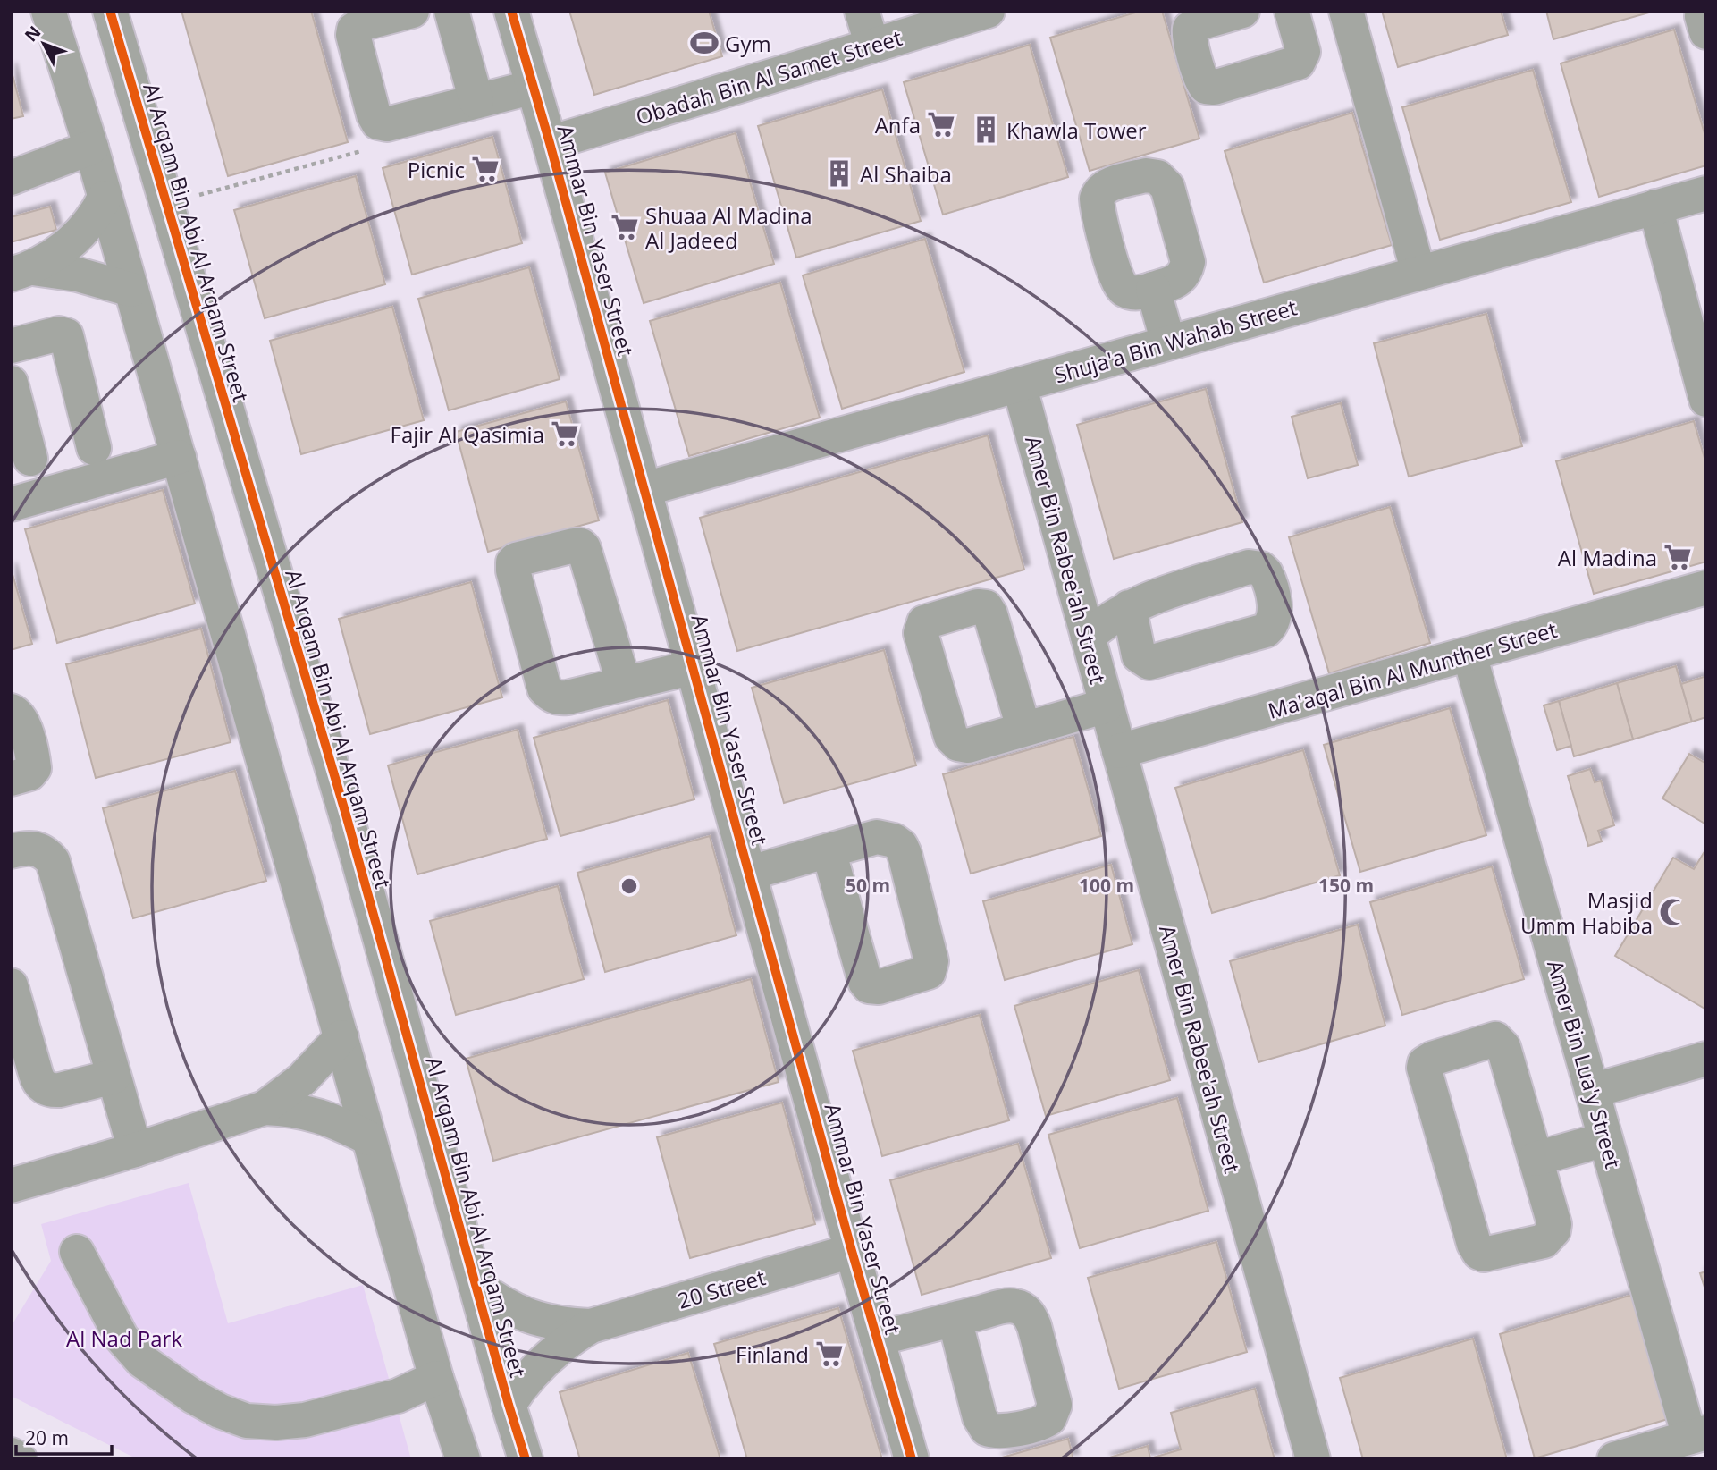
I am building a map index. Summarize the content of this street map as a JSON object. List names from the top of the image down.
{
  "streets": {
    "street": [
      "Obadah Bin Al Samet Street",
      "Ammar Bin Yaser Street",
      "Al Arqam Bin Abi Al Arqam Street",
      "Shuja'a Bin Wahab Street",
      "Amer Bin Rabee'ah Street",
      "Ma'aqal Bin Al Munther Street",
      "Amer Bin Lua'y Street",
      "20 Street"
    ]
  },
  "crossings": [
    ["Obadah Bin Al Samet Street", "Ammar Bin Yaser Street"],
    ["Ammar Bin Yaser Street", "Shuja'a Bin Wahab Street"],
    ["Ammar Bin Yaser Street", "20 Street"],
    ["Al Arqam Bin Abi Al Arqam Street", "20 Street"],
    ["Shuja'a Bin Wahab Street", "Amer Bin Rabee'ah Street"],
    ["Amer Bin Rabee'ah Street", "Ma'aqal Bin Al Munther Street"],
    ["Ma'aqal Bin Al Munther Street", "Amer Bin Lua'y Street"]
  ],
  "parks": ["Al Nad Park"],
  "places": {
    "sports": ["Gym"],
    "supermarket": [
      "Anfa",
      "Picnic",
      "Shuaa Al Madina Al Jadeed",
      "Fajir Al Qasimia",
      "Al Madina",
      "Finland"
    ],
    "building": ["Khawla Tower", "Al Shaiba"],
    "mosque": ["Masjid Umm Habiba"]
  },
  "scale_bar": "20 m",
  "north": "top left",
  "rings": ["50 m", "100 m", "150 m"]
}
